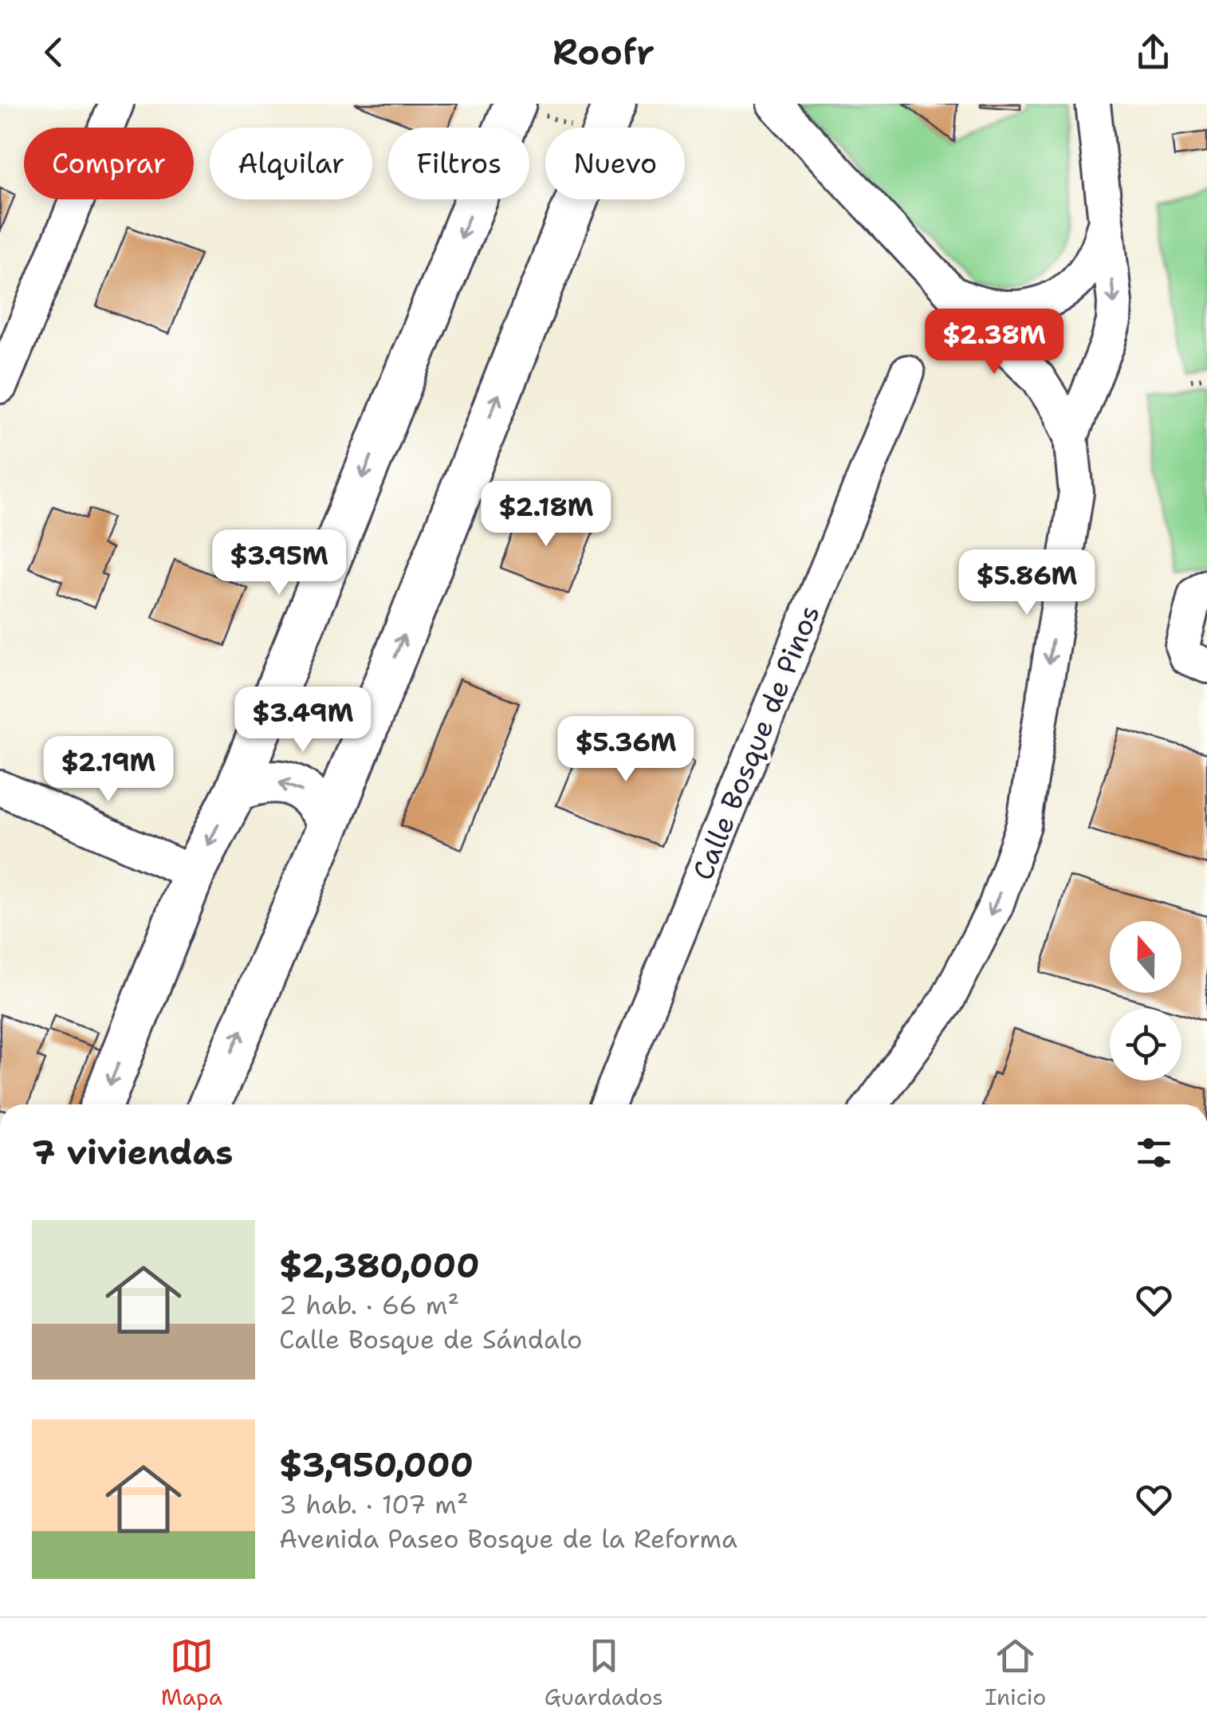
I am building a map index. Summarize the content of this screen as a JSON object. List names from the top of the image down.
{
  "streets": {
    "street": ["Calle Bosque de Pinos"]
  },
  "north": "top",
  "page": {
    "header": "Roofr",
    "chip": [
      "Comprar",
      "Alquilar",
      "Filtros",
      "Nuevo"
    ],
    "price": [
      "$2.38M",
      "$2.18M",
      "$3.95M",
      "$5.86M",
      "$3.49M",
      "$5.36M",
      "$2.19M"
    ],
    "heading": "7 viviendas",
    "list": [
      {
        "name": "$2,380,000",
        "note": "2 hab. · 66 m² · Calle Bosque de Sándalo"
      },
      {
        "name": "$3,950,000",
        "note": "3 hab. · 107 m² · Avenida Paseo Bosque de la Reforma"
      }
    ],
    "tabs": ["Mapa", "Guardados", "Inicio"]
  }
}
